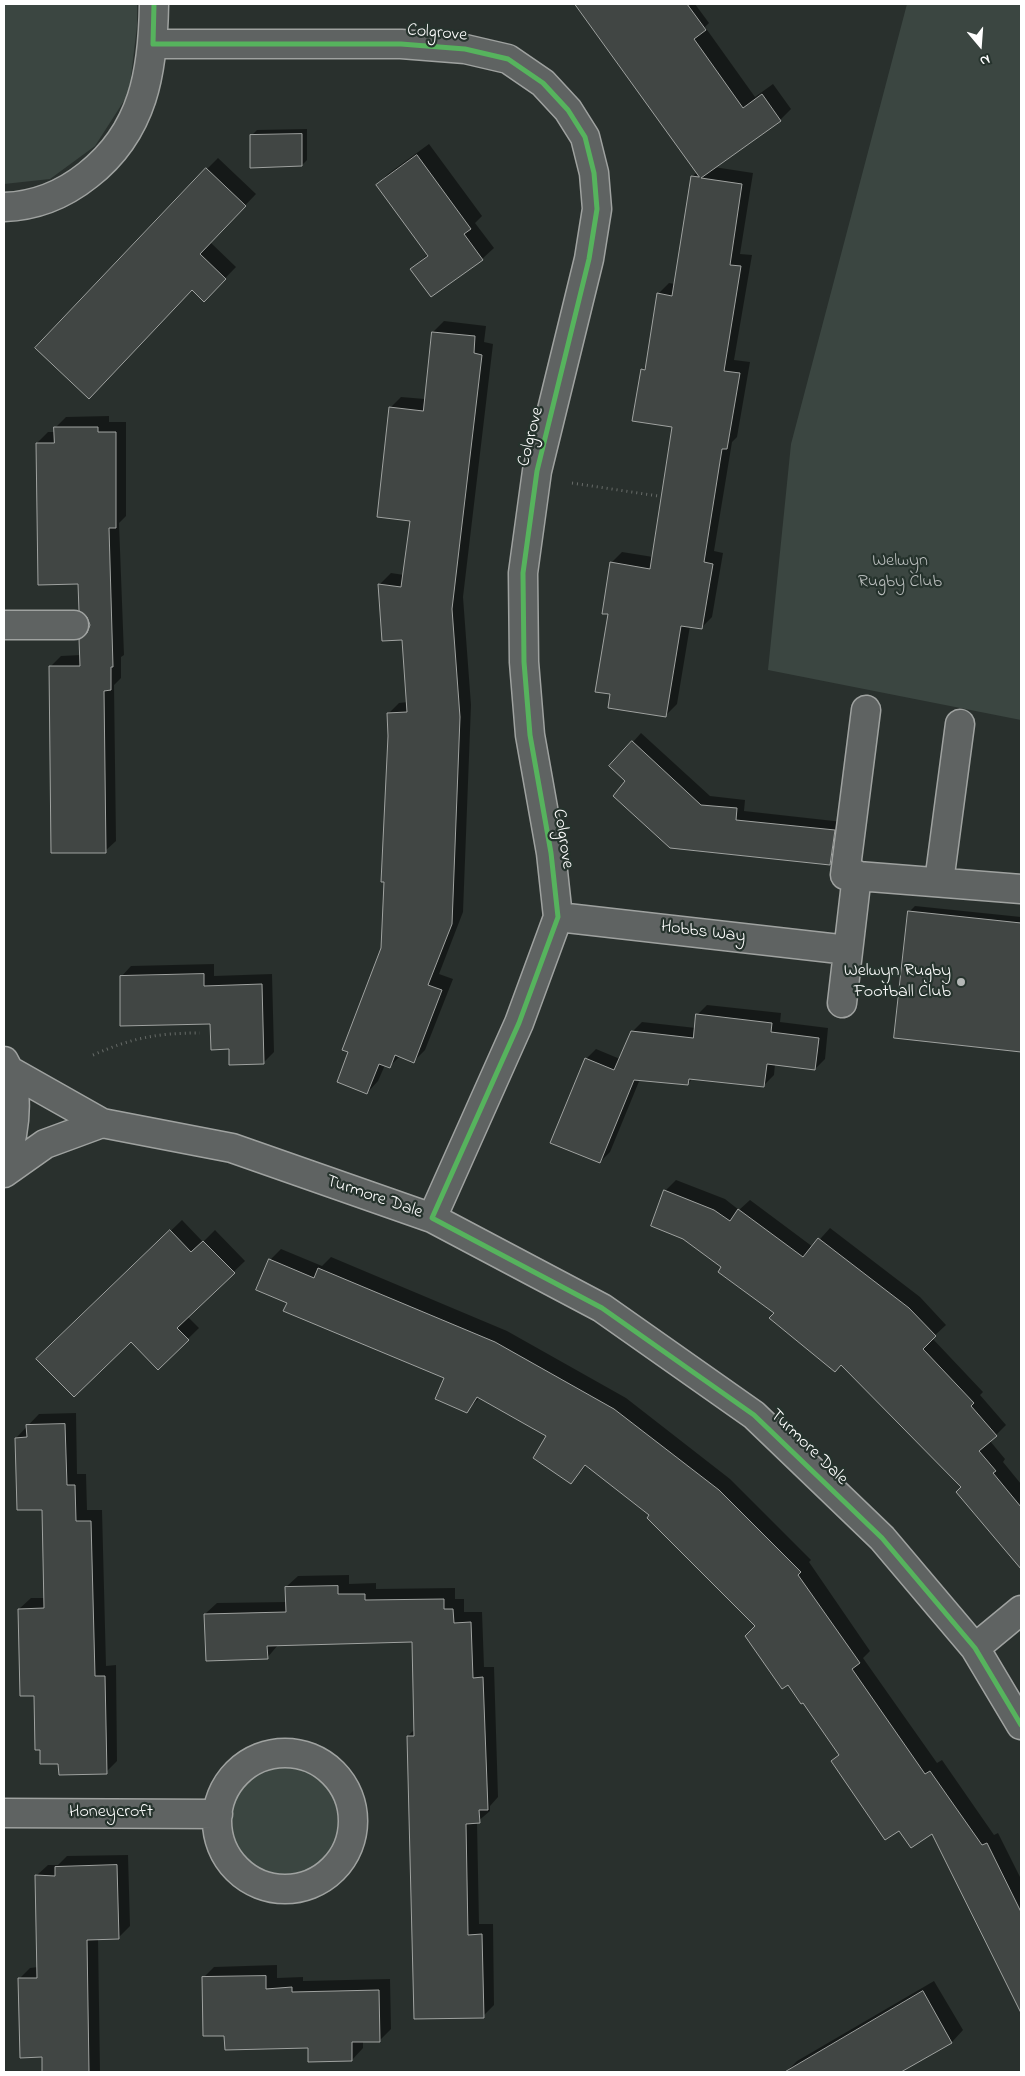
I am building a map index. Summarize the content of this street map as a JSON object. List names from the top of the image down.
{
  "streets": {
    "street": [
      "Colgrove",
      "Hobbs Way",
      "Turmore Dale",
      "Honeycroft"
    ]
  },
  "crossings": [
    ["Colgrove", "Hobbs Way"],
    ["Colgrove", "Turmore Dale"]
  ],
  "parks": ["Welwyn Rugby Club"],
  "places": ["Welwyn Rugby Football Club"],
  "north": "bottom"
}
